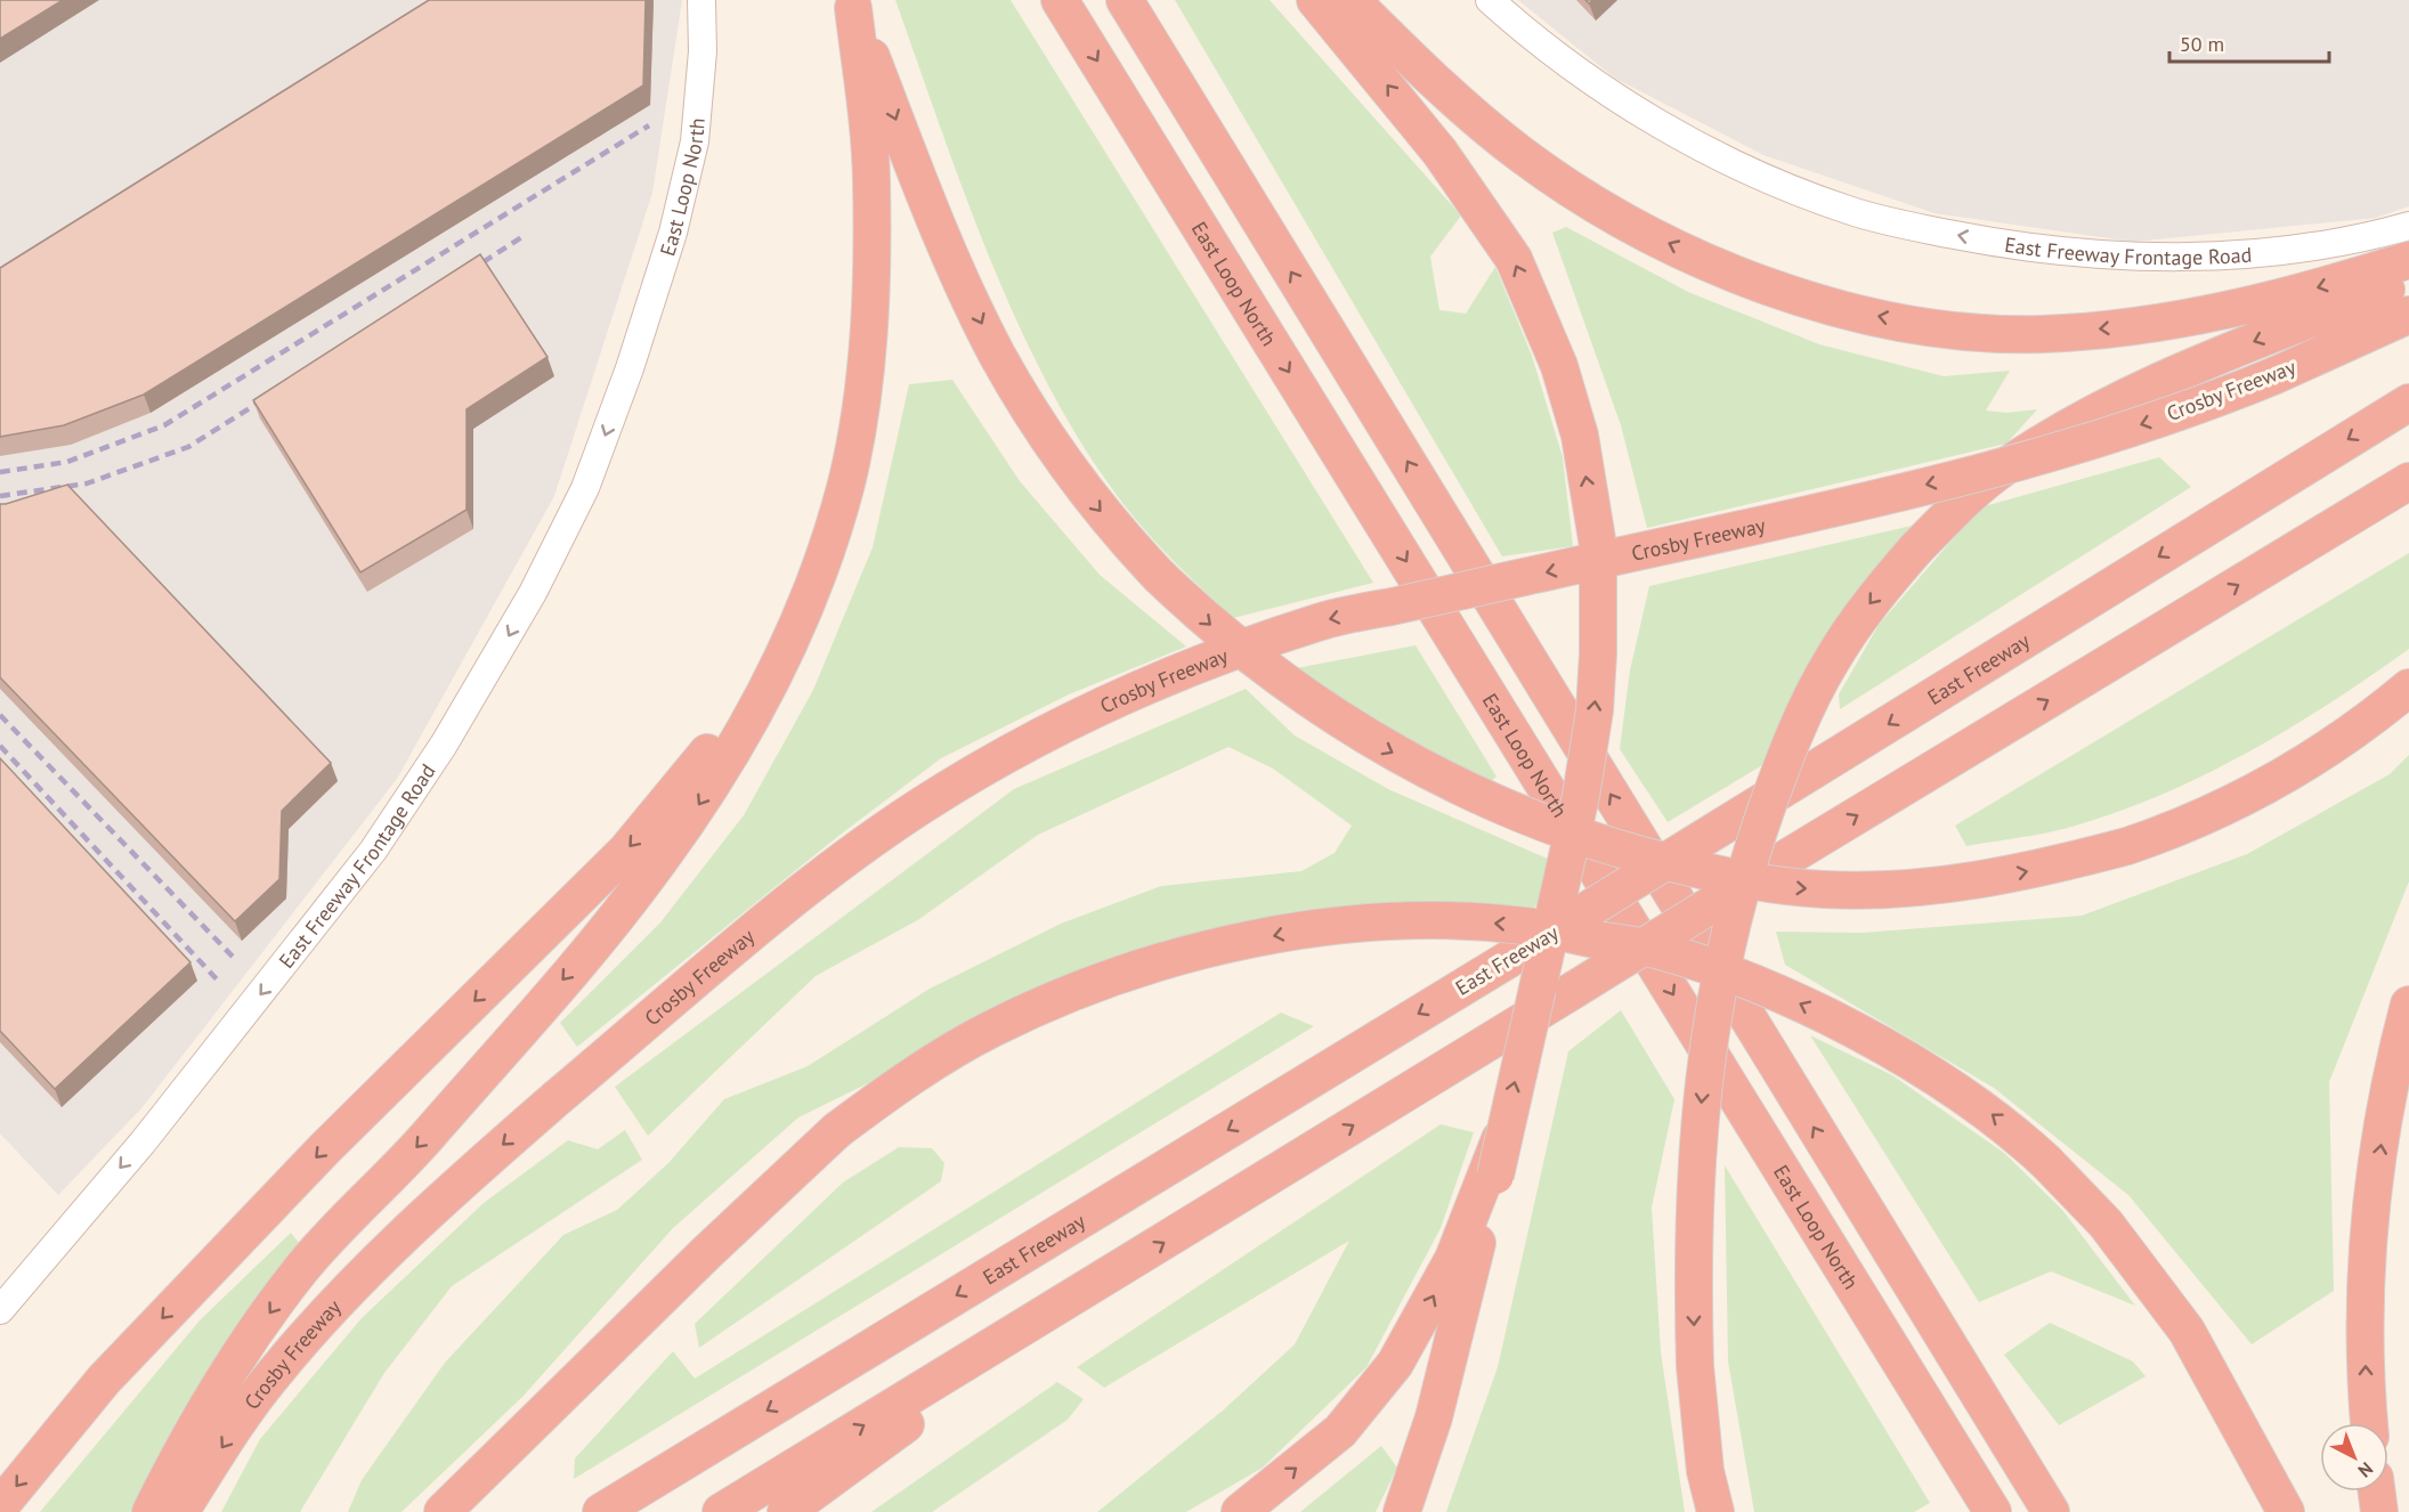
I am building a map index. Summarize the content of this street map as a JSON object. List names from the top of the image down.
{
  "streets": {
    "highway": ["East Loop North", "Crosby Freeway", "East Freeway"],
    "main road": ["East Freeway Frontage Road"]
  },
  "crossings": [
    ["East Loop North", "East Freeway Frontage Road"]
  ],
  "one_way": ["East Loop North", "East Freeway Frontage Road"],
  "scale_bar": "50 m",
  "north": "bottom right"
}
